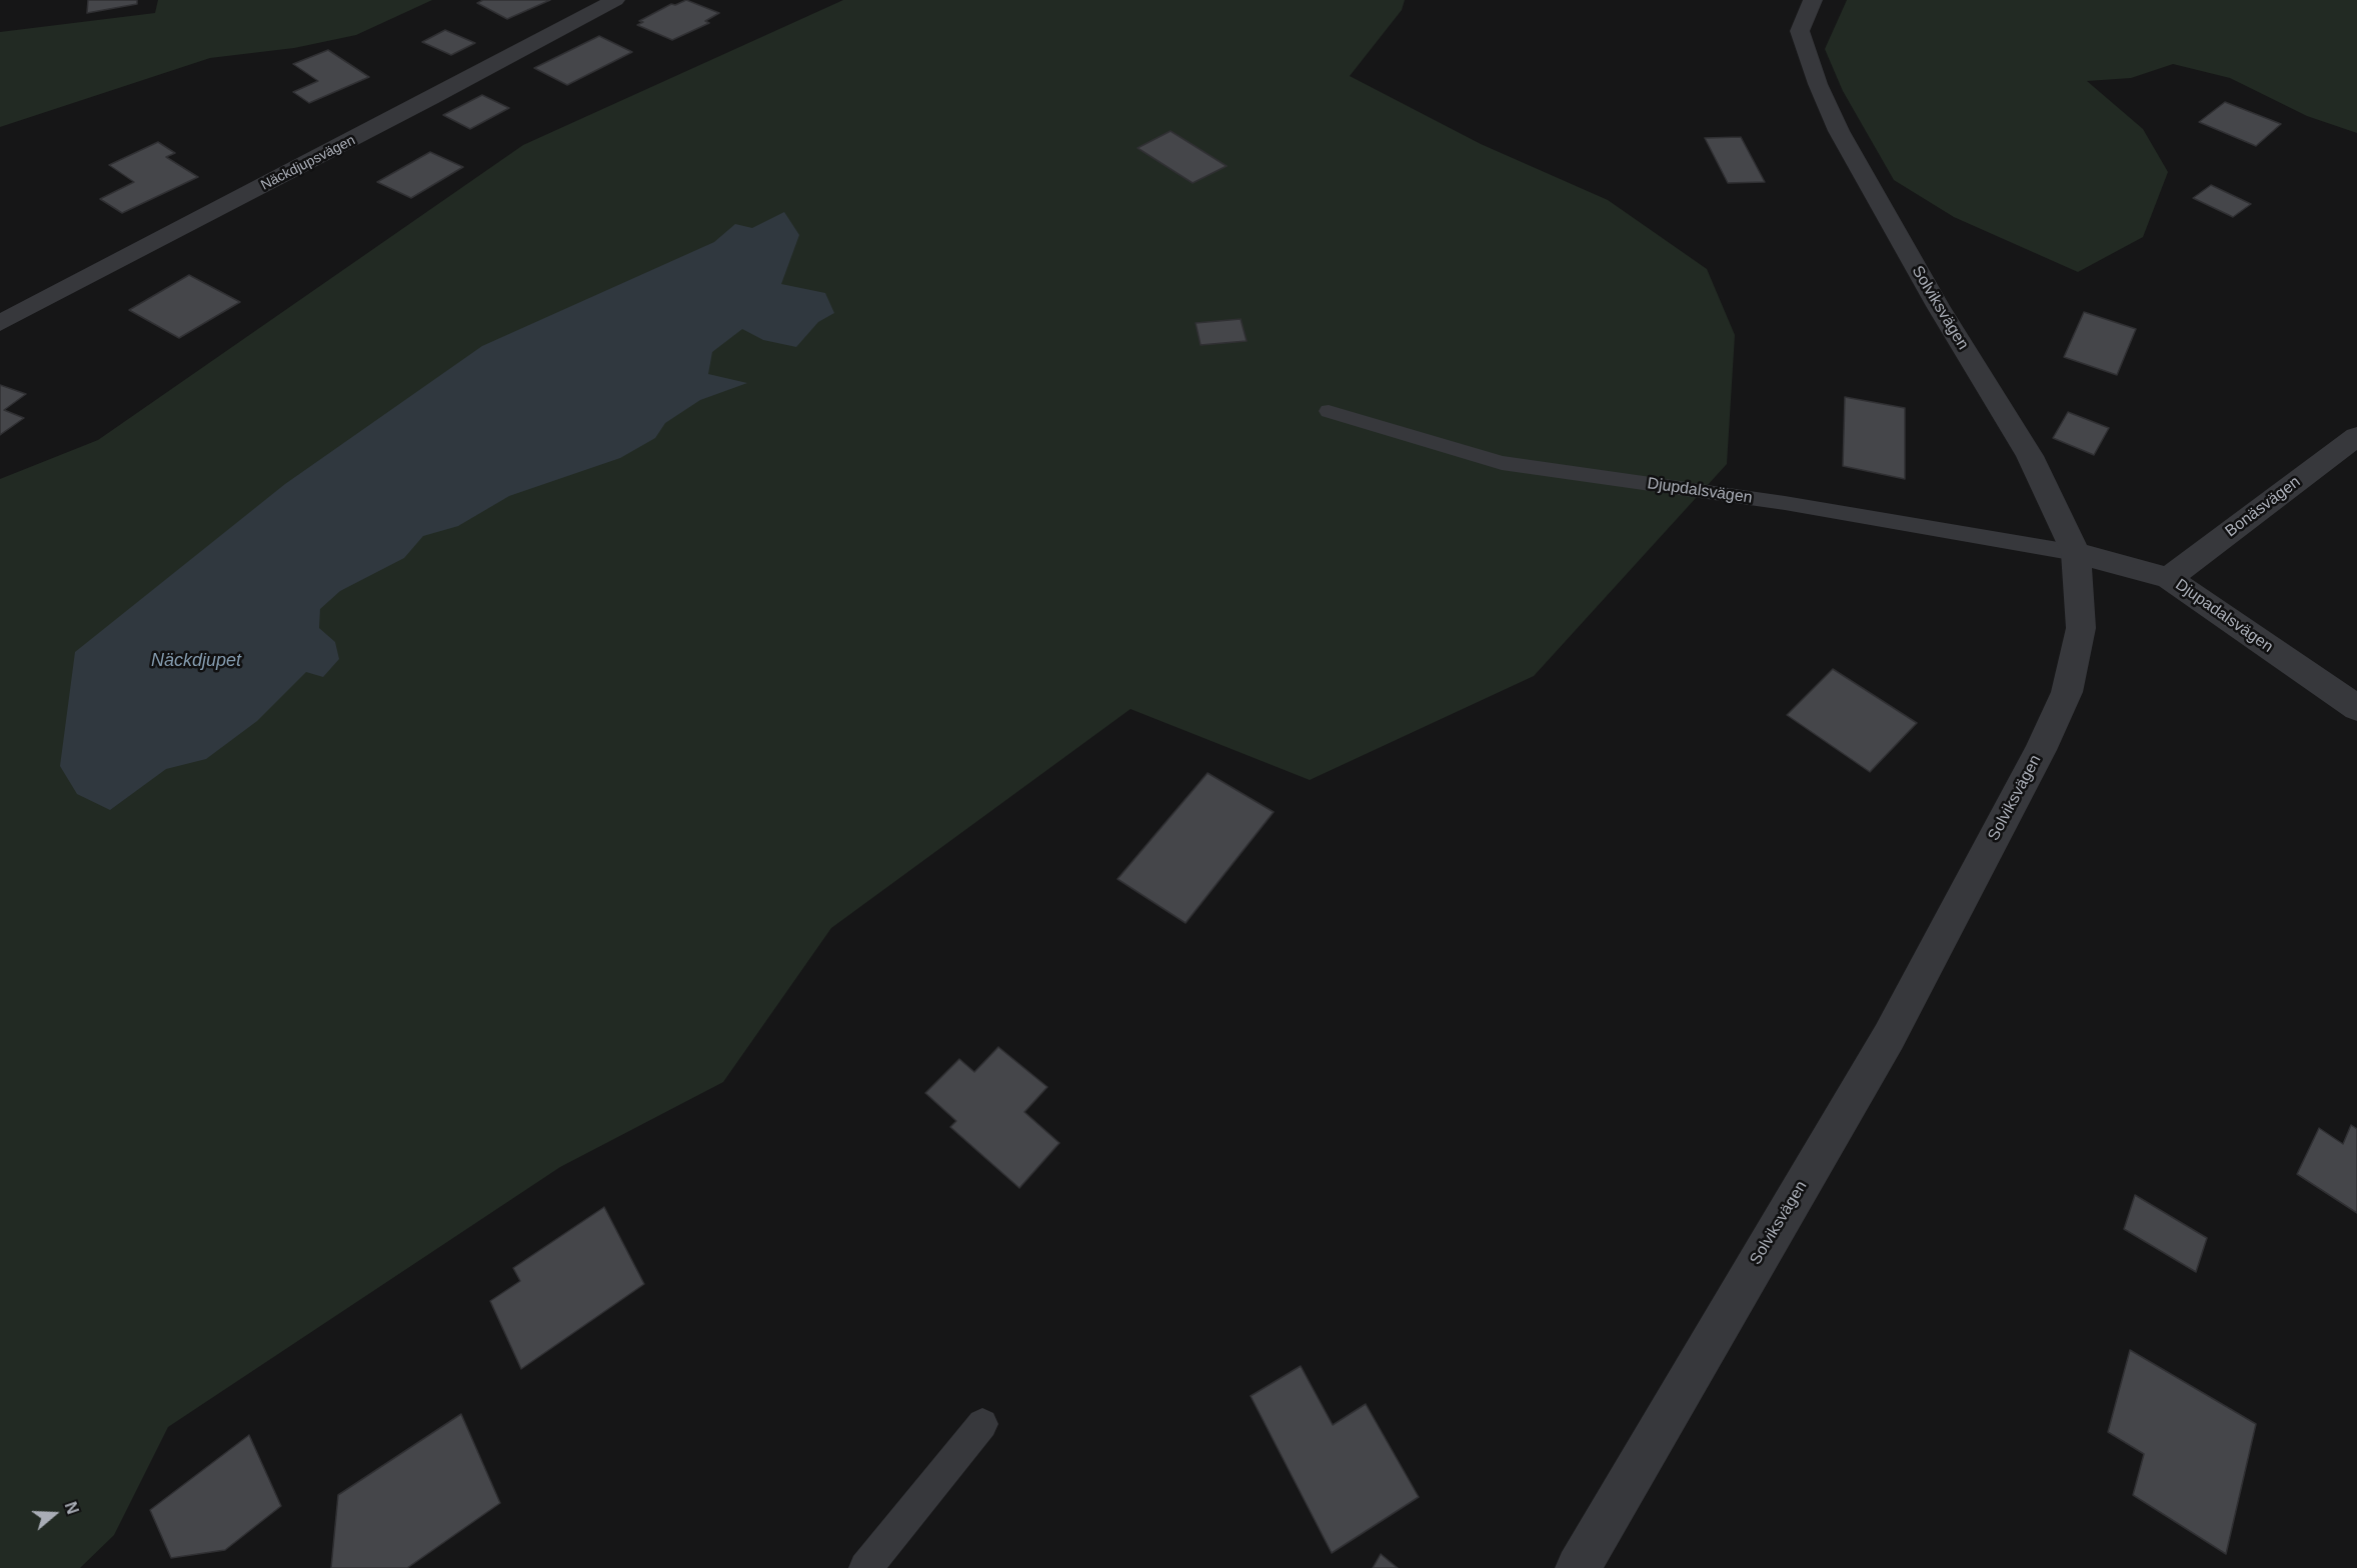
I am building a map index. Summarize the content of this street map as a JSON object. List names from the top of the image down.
{
  "streets": {
    "street": [
      "Näckdjupsvägen",
      "Solviksvägen",
      "Bonäsvägen",
      "Djupadalsvägen"
    ],
    "lane": ["Djupdalsvägen"]
  },
  "crossings": [
    ["Solviksvägen", "Djupdalsvägen"],
    ["Solviksvägen", "Djupadalsvägen"],
    ["Djupdalsvägen", "Djupadalsvägen"],
    ["Bonäsvägen", "Djupadalsvägen"]
  ],
  "water": ["Näckdjupet"],
  "north": "right"
}
